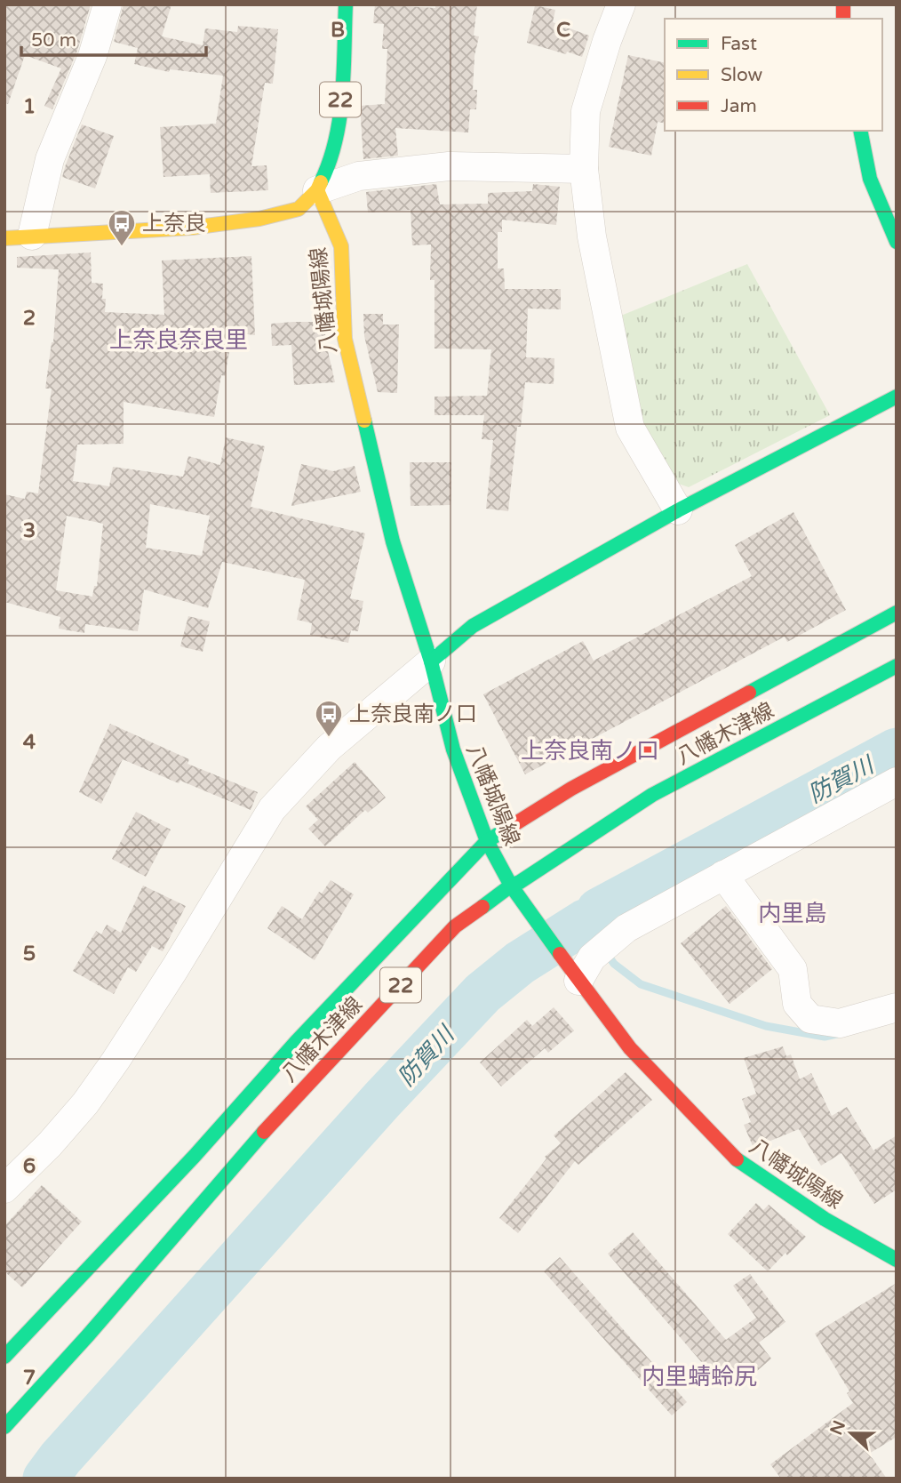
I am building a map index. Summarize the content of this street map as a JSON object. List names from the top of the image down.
{
  "streets": {
    "main road": ["22", "八幡城陽線", "八幡木津線"]
  },
  "crossings": [
    ["22", "八幡城陽線"],
    ["八幡城陽線", "八幡木津線"]
  ],
  "districts": [
    "上奈良奈良里",
    "上奈良南ノ口",
    "内里島",
    "内里蜻蛉尻"
  ],
  "water": ["防賀川"],
  "places": {
    "bus stop": ["上奈良", "上奈良南ノ口"]
  },
  "legend": ["Fast", "Slow", "Jam"],
  "scale_bar": "50 m",
  "north": "left",
  "grid": {
    "columns": ["B", "C"],
    "rows": [
      "1",
      "2",
      "3",
      "4",
      "5",
      "6",
      "7"
    ]
  }
}
